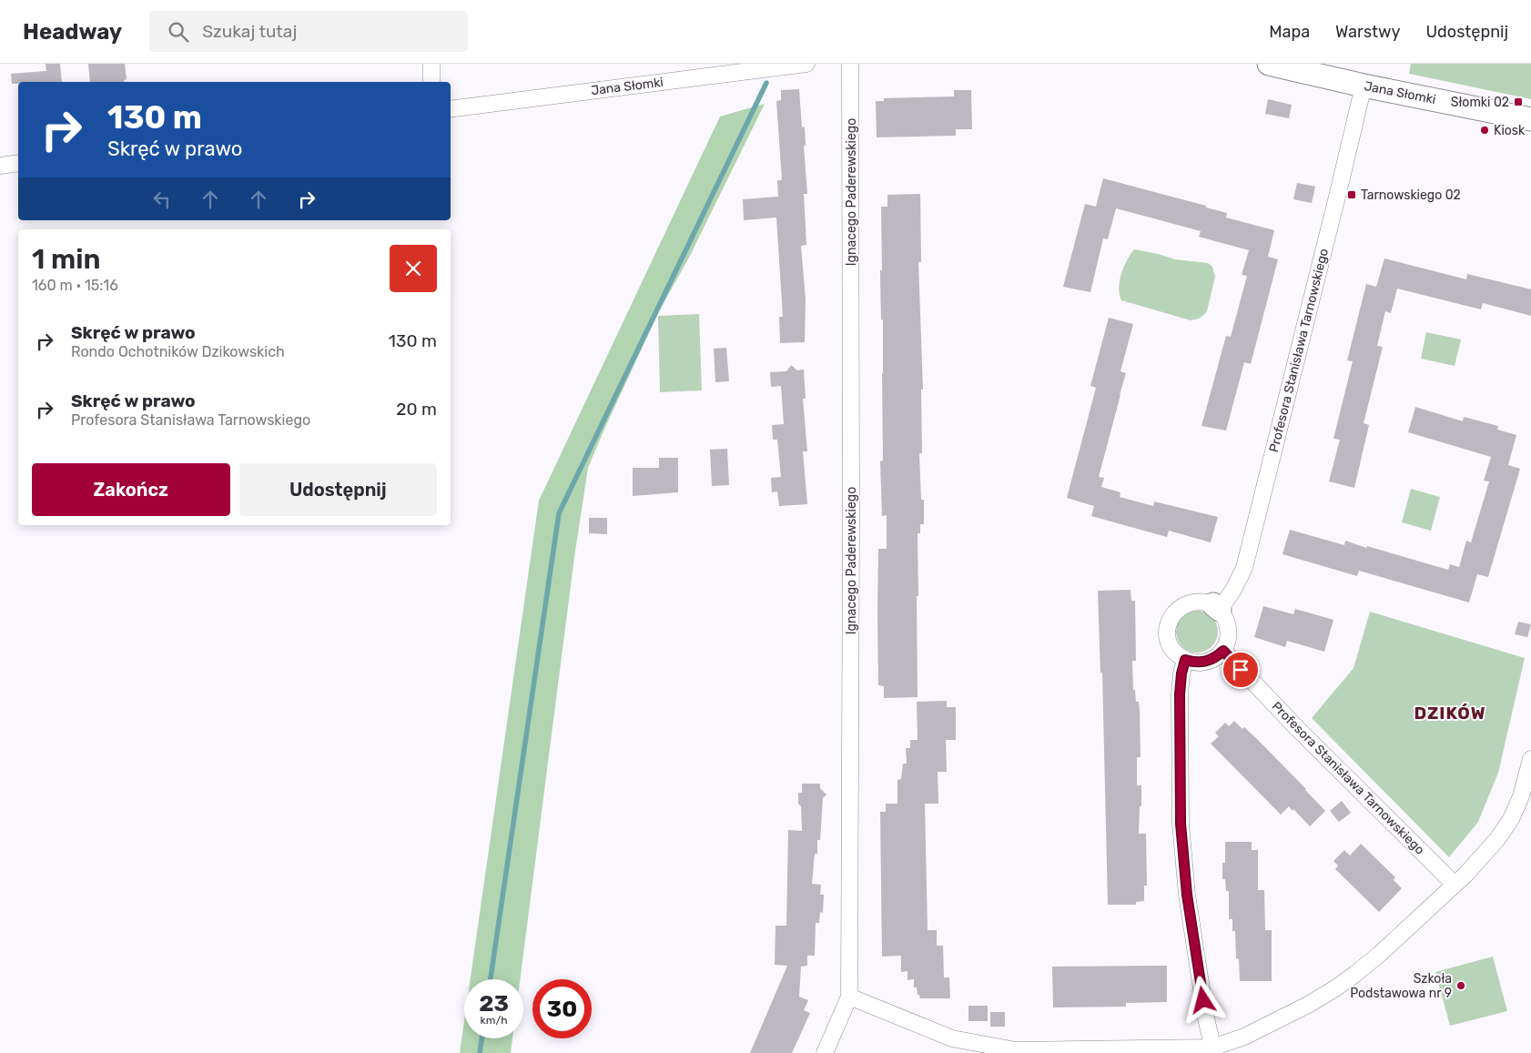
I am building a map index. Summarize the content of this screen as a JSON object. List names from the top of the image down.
{
  "streets": {
    "street": ["Jana Słomki", "Ignacego Paderewskiego", "Profesora Stanisława Tarnowskiego"]
  },
  "crossings": [
    ["Jana Słomki", "Profesora Stanisława Tarnowskiego"]
  ],
  "districts": ["DZIKÓW"],
  "places": {
    "transit": ["Słomki 02", "Tarnowskiego 02"],
    "other": ["Kiosk", "Szkoła Podstawowa nr 9"]
  },
  "page": {
    "header": "Headway",
    "search": "Szukaj tutaj",
    "nav": ["Mapa", "Warstwy", "Udostępnij"],
    "turn": ["130 m", "Skręć w prawo"],
    "heading": ["1 min", "160 m · 15:16"],
    "list": [
      {
        "name": "Skręć w prawo",
        "note": "Rondo Ochotników Dzikowskich",
        "value": "130 m"
      },
      {
        "name": "Skręć w prawo",
        "note": "Profesora Stanisława Tarnowskiego",
        "value": "20 m"
      }
    ],
    "buttons": ["Zakończ", "Udostępnij"],
    "speed": "23 km/h",
    "limit": "30"
  }
}
